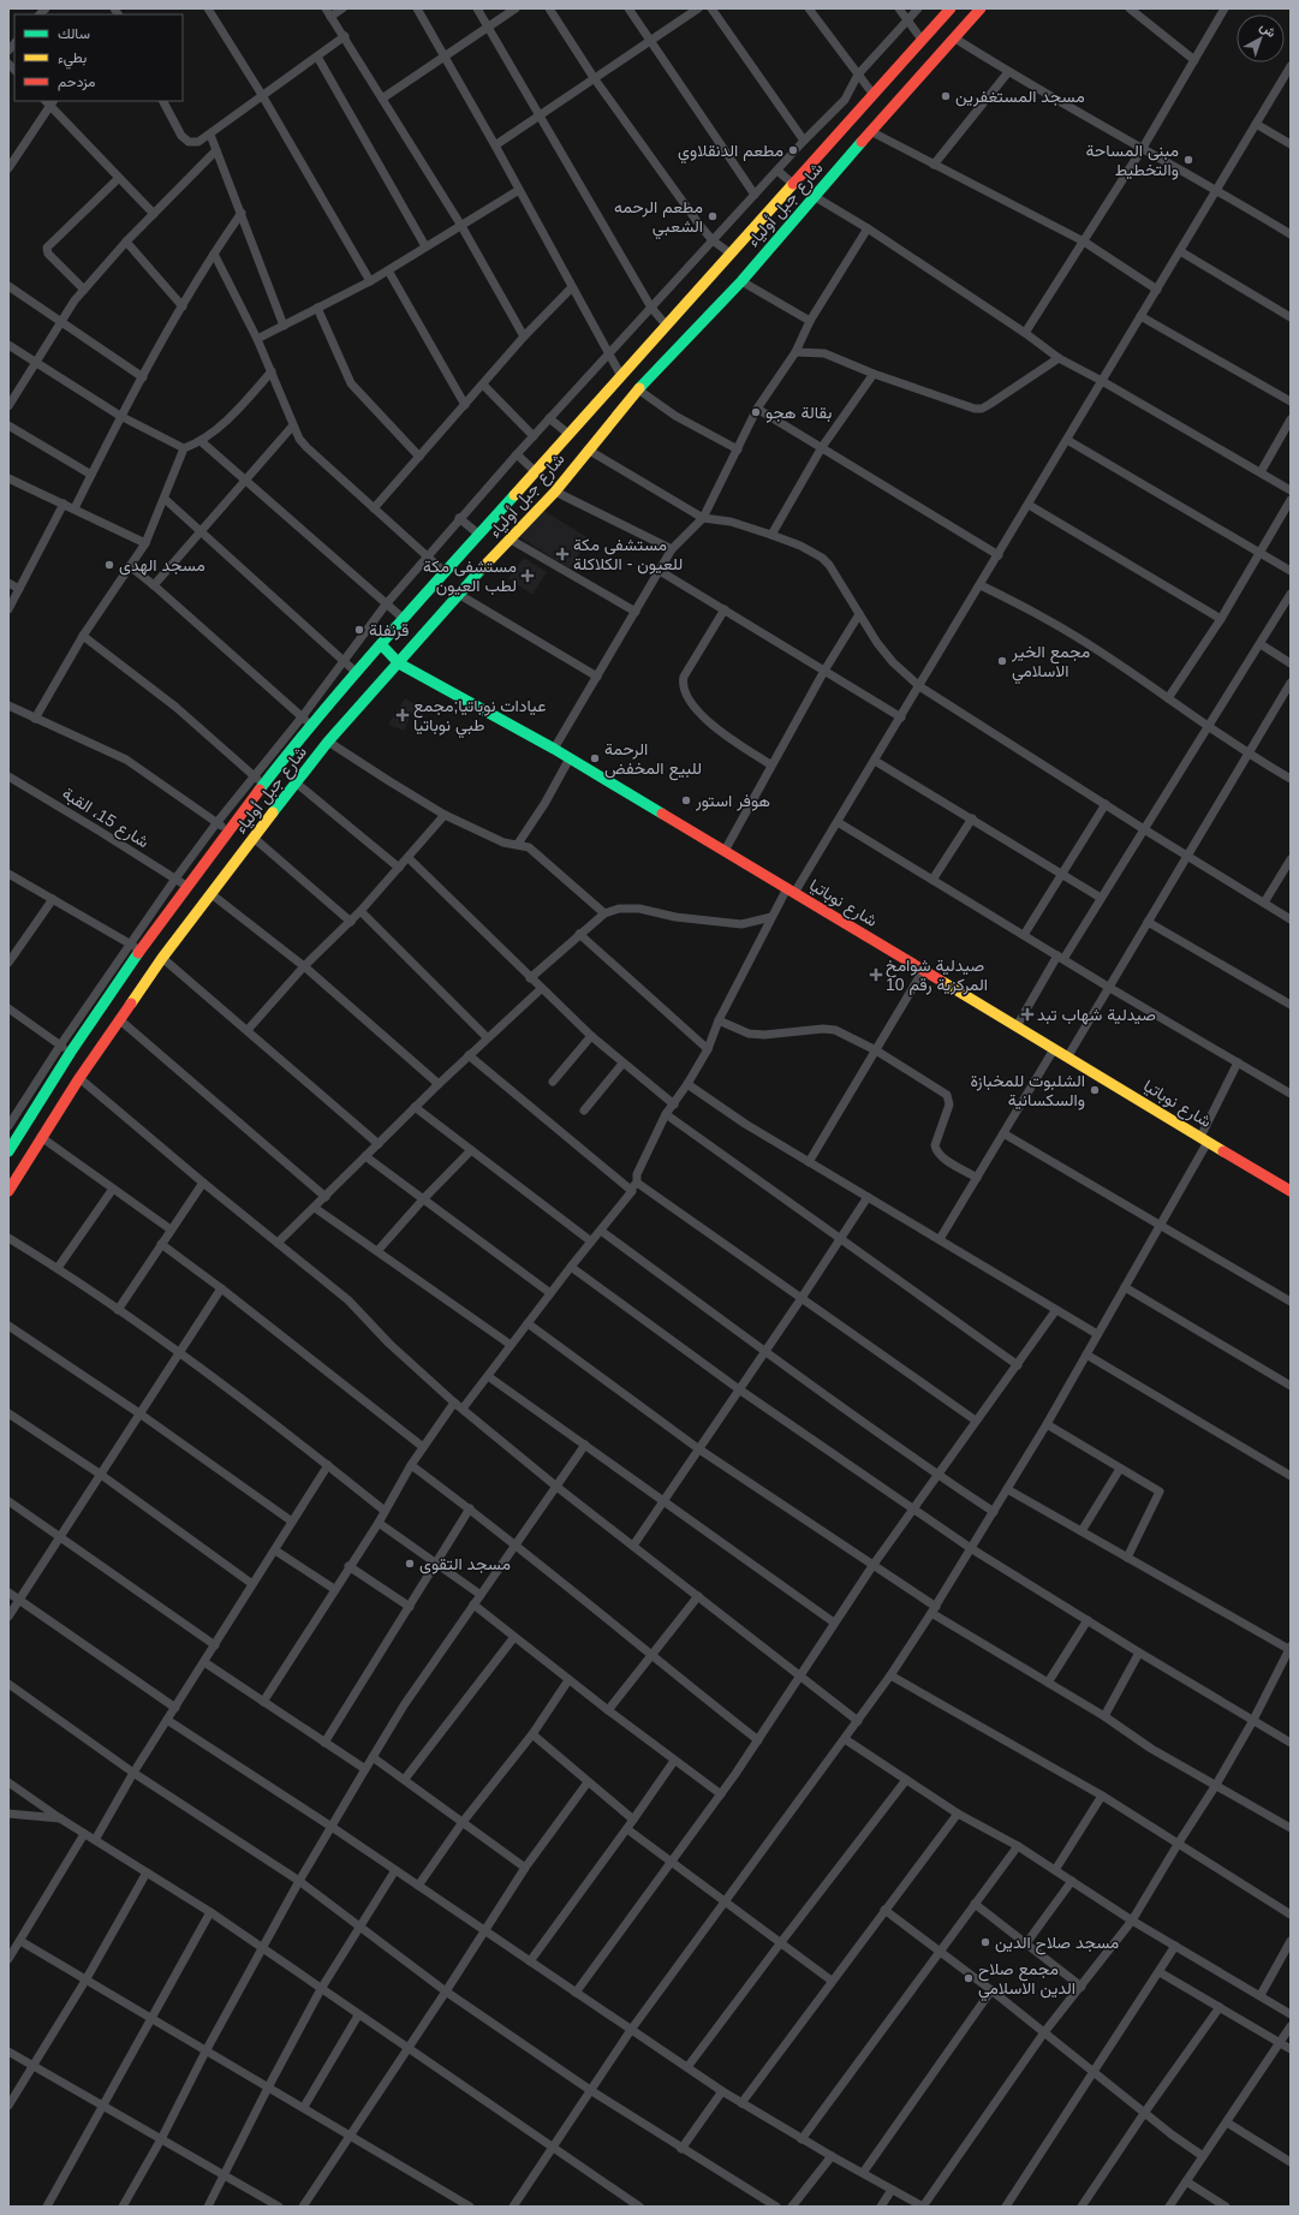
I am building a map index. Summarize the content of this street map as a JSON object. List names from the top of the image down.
{
  "streets": {
    "main road": ["شارع جبل أولياء", "شارع نوباتيا"],
    "street": ["شارع 15، القبة"]
  },
  "crossings": [
    ["شارع جبل أولياء", "شارع 15، القبة"],
    ["شارع جبل أولياء", "شارع نوباتيا"]
  ],
  "places": {
    "other": [
      "مسجد المستغفرين",
      "مطعم الدنقلاوي",
      "مبنى المساحة والتخطيط",
      "مطعم الرحمه الشعبي",
      "بقالة هجو",
      "مسجد الهدى",
      "قرنفلة",
      "مجمع الخير الاسلامي",
      "الرحمة للبيع المخفض",
      "هوفر استور",
      "الشلبوت للمخبازة والسكسانية",
      "مسجد التقوى",
      "مسجد صلاح الدين",
      "مجمع صلاح الدين الاسلامي"
    ],
    "health": [
      "مستشفى مكة للعيون - الكلاكلة",
      "مستشفى مكة لطب العيون",
      "عيادات نوباتيا;مجمع طبي نوباتيا",
      "صيدلية شوامخ المركزية رقم 10",
      "صيدلية شهاب تبد"
    ]
  },
  "legend": ["سالك", "بطيء", "مزدحم"],
  "north": "top right"
}
